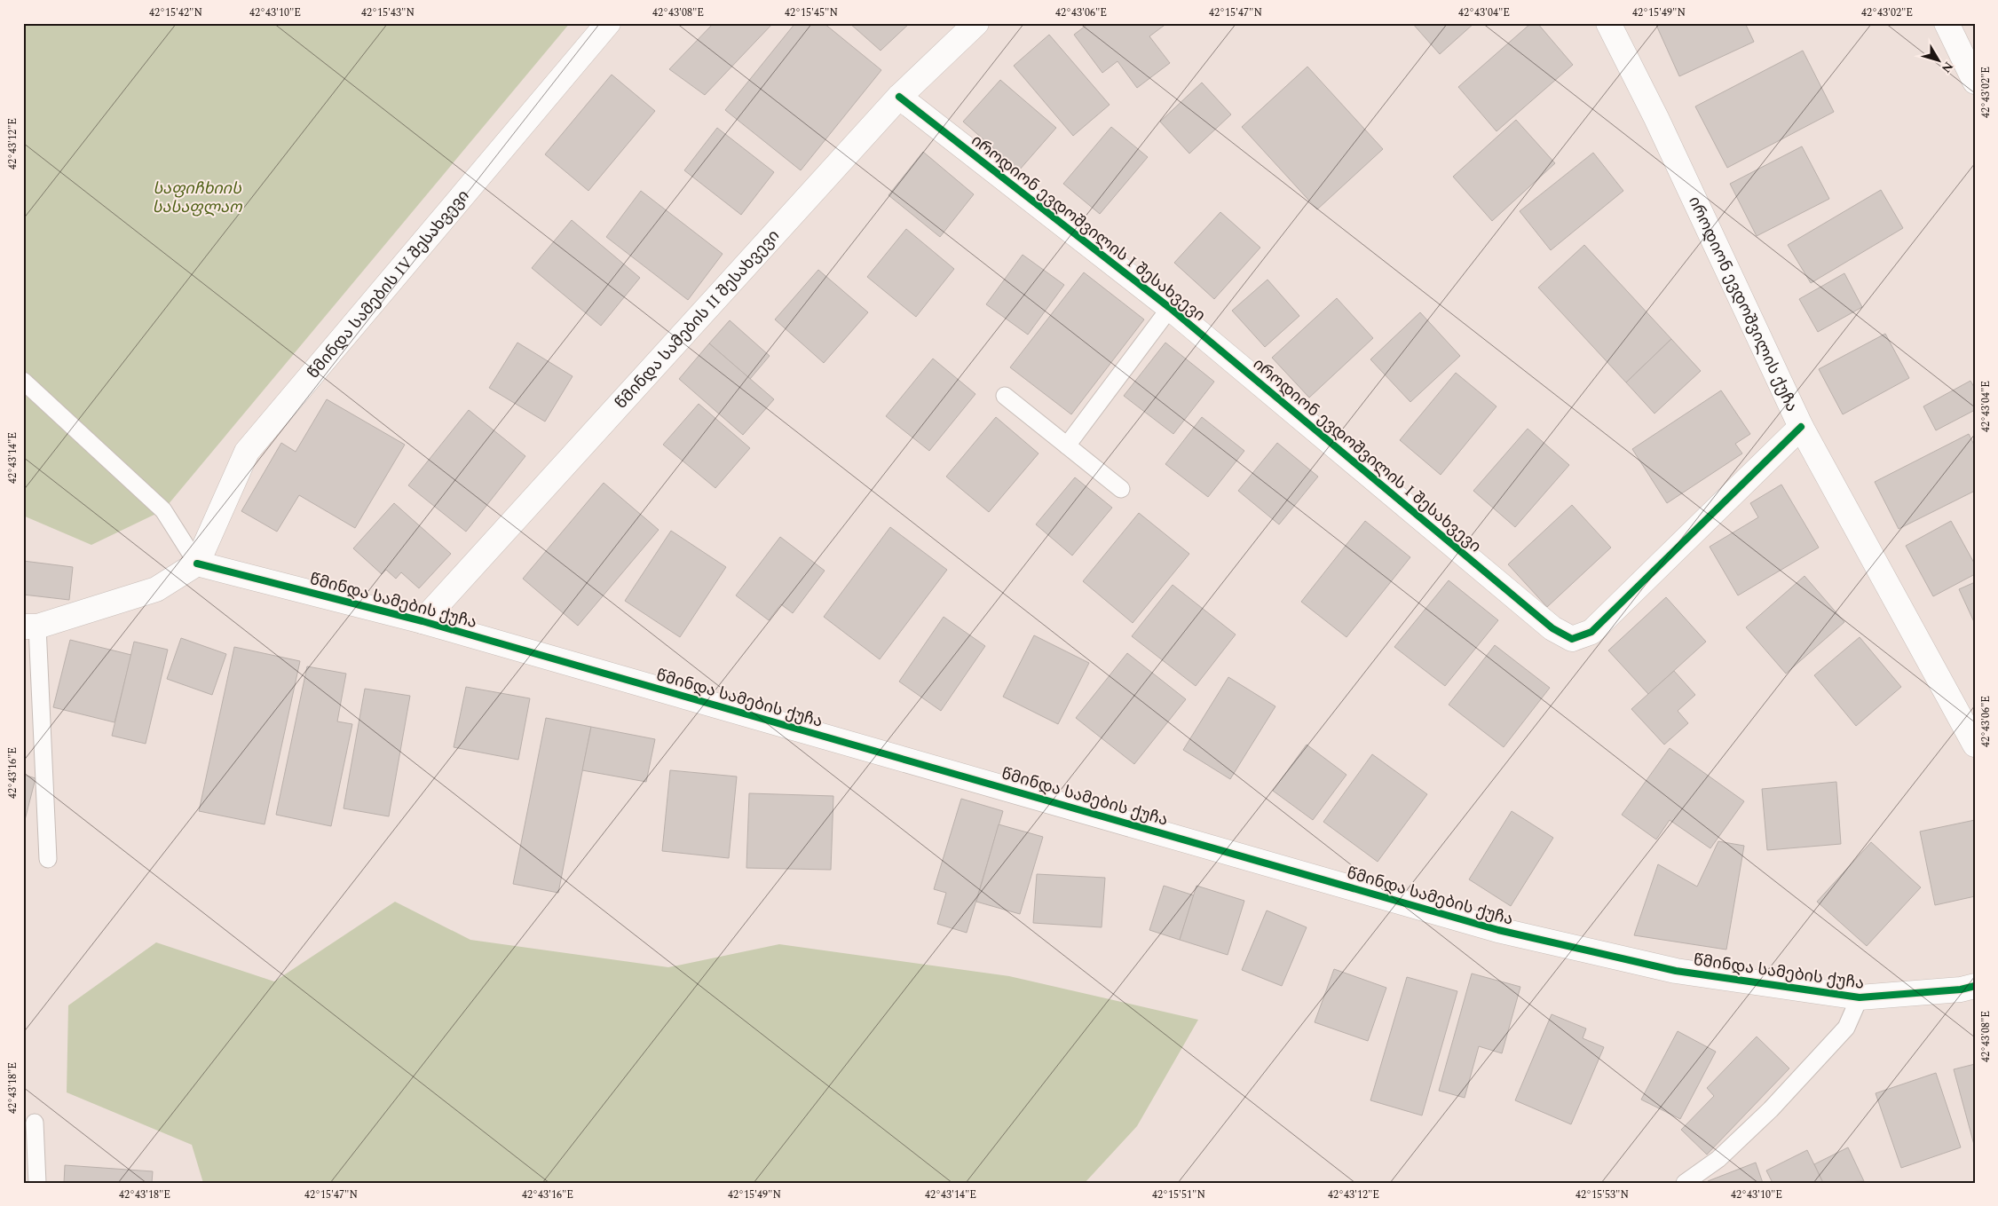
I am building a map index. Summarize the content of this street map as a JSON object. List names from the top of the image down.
{
  "streets": {
    "street": [
      "იროდიონ ევდოშვილის I შესახვევი",
      "წმინდა სამების IV შესახვევი",
      "იროდიონ ევდოშვილის ქუჩა",
      "წმინდა სამების II შესახვევი",
      "წმინდა სამების ქუჩა"
    ]
  },
  "crossings": [
    ["იროდიონ ევდოშვილის I შესახვევი", "იროდიონ ევდოშვილის ქუჩა"],
    ["იროდიონ ევდოშვილის I შესახვევი", "წმინდა სამების II შესახვევი"],
    ["წმინდა სამების IV შესახვევი", "წმინდა სამების ქუჩა"],
    ["წმინდა სამების II შესახვევი", "წმინდა სამების ქუჩა"]
  ],
  "parks": ["საფიჩხიის სასაფლაო"],
  "north": "bottom right",
  "coordinates": [
    "42°15'42\"N",
    "42°43'10\"E",
    "42°15'43\"N",
    "42°43'08\"E",
    "42°15'45\"N",
    "42°43'06\"E",
    "42°15'47\"N",
    "42°43'04\"E",
    "42°15'49\"N",
    "42°43'02\"E",
    "42°43'12\"E",
    "42°43'14\"E",
    "42°43'16\"E",
    "42°43'18\"E",
    "42°15'51\"N",
    "42°15'53\"N"
  ]
}
